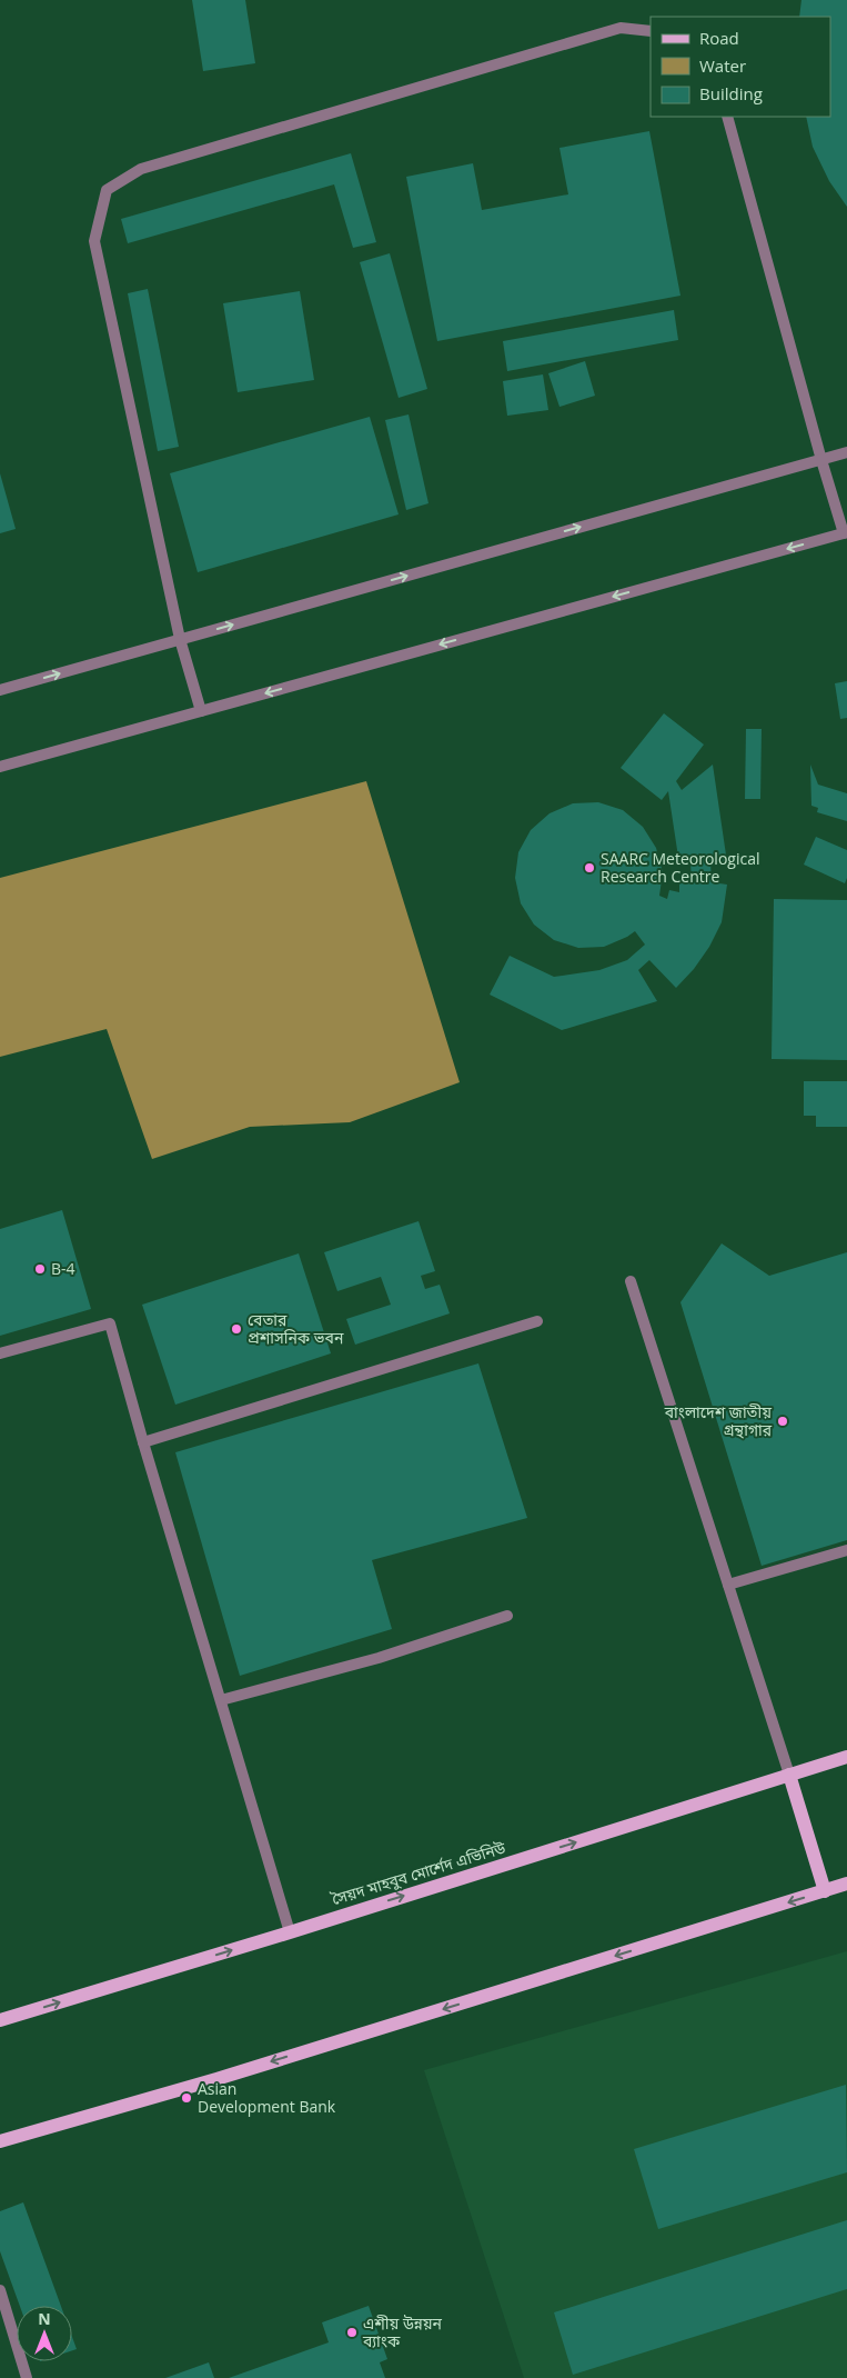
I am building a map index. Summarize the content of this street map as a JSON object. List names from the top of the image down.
{
  "streets": {
    "main road": ["সৈয়দ মাহবুব মোর্শেদ এভিনিউ"]
  },
  "places": [
    "SAARC Meteorological Research Centre",
    "B-4",
    "বেতার প্রশাসনিক ভবন",
    "বাংলাদেশ জাতীয় গ্রন্থাগার",
    "Asian Development Bank",
    "এশীয় উন্নয়ন ব্যাংক"
  ],
  "legend": ["Road", "Water", "Building"],
  "north": "top"
}
